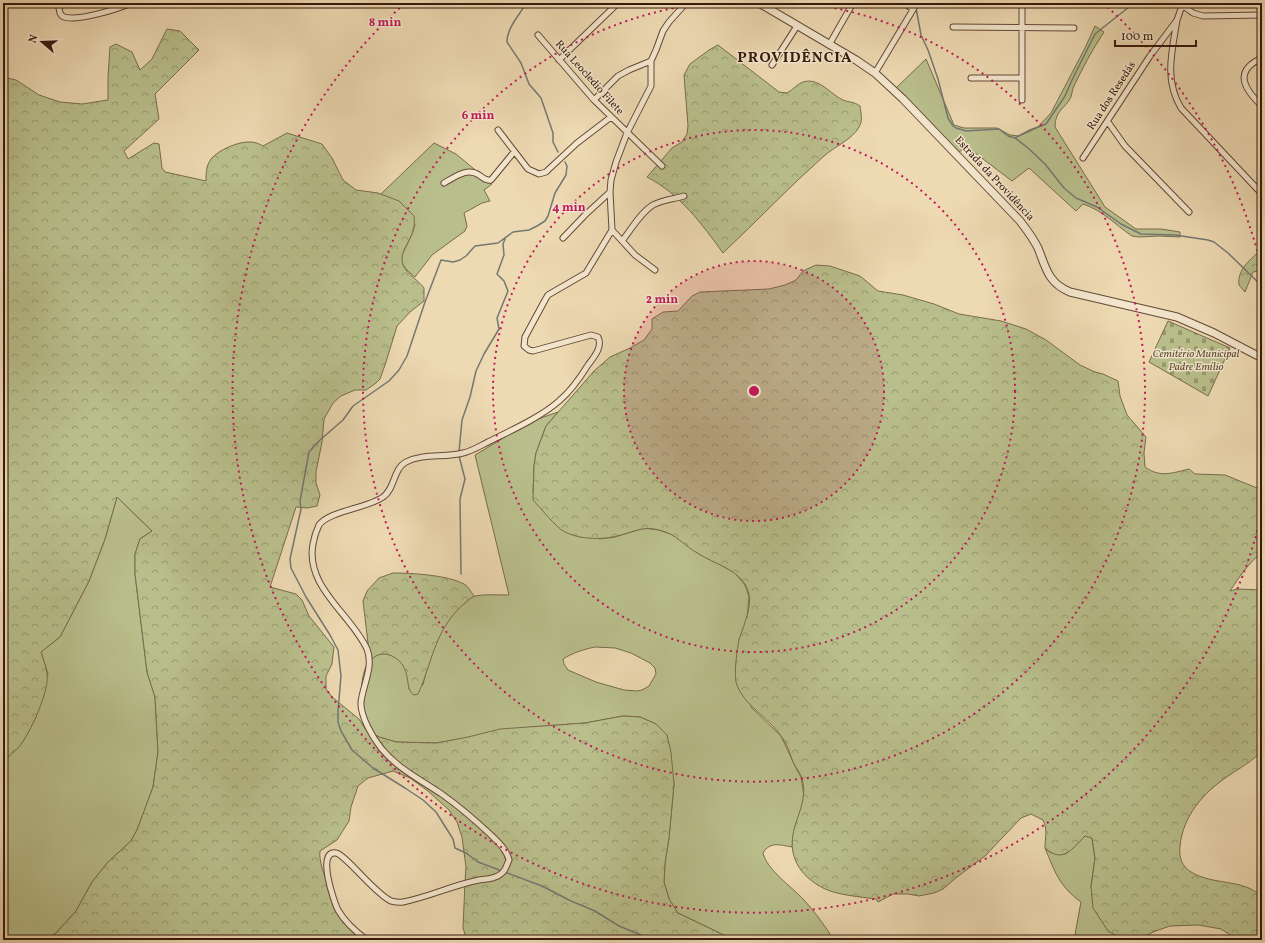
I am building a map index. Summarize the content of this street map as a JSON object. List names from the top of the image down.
{
  "streets": {
    "street": ["Rua Leocledio Filete", "Rua dos Resedás", "Estrada da Providência"]
  },
  "districts": ["PROVIDÊNCIA"],
  "parks": ["Cemitério Municipal Padre Emílio"],
  "scale_bar": "100 m",
  "north": "left",
  "rings": [
    "8 min",
    "6 min",
    "4 min",
    "2 min"
  ]
}
